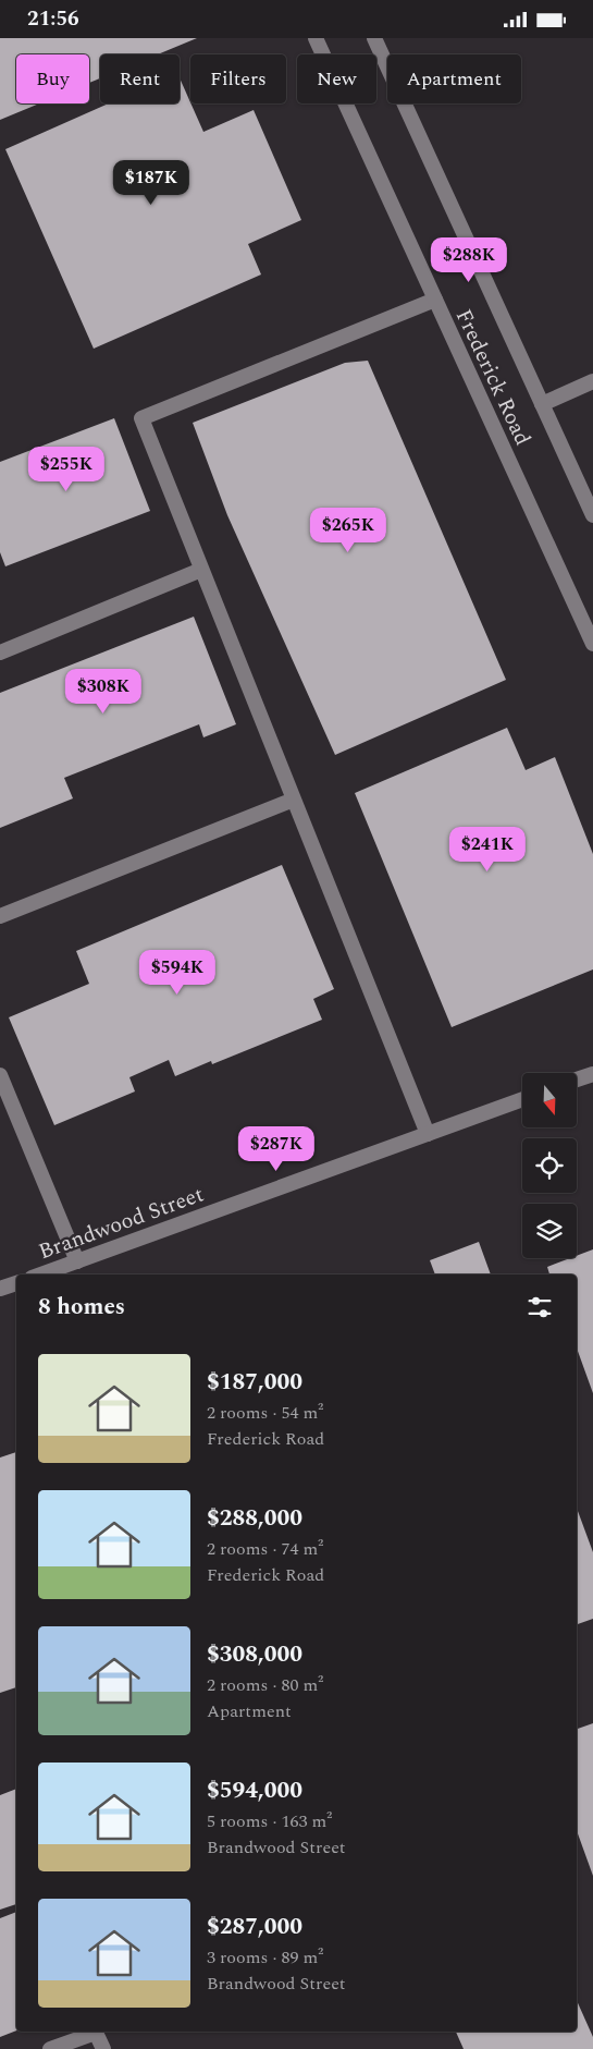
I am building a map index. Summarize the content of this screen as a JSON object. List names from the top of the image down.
{
  "streets": {
    "main road": ["Frederick Road", "Brandwood Street"]
  },
  "north": "bottom",
  "page": {
    "status": "21:56",
    "chip": [
      "Buy",
      "Rent",
      "Filters",
      "New",
      "Apartment"
    ],
    "price": [
      "$187K",
      "$288K",
      "$255K",
      "$265K",
      "$308K",
      "$241K",
      "$594K",
      "$287K"
    ],
    "heading": "8 homes",
    "list": [
      {
        "name": "$187,000",
        "note": "2 rooms · 54 m² · Frederick Road"
      },
      {
        "name": "$288,000",
        "note": "2 rooms · 74 m² · Frederick Road"
      },
      {
        "name": "$308,000",
        "note": "2 rooms · 80 m² · Apartment"
      },
      {
        "name": "$594,000",
        "note": "5 rooms · 163 m² · Brandwood Street"
      },
      {
        "name": "$287,000",
        "note": "3 rooms · 89 m² · Brandwood Street"
      }
    ]
  }
}
